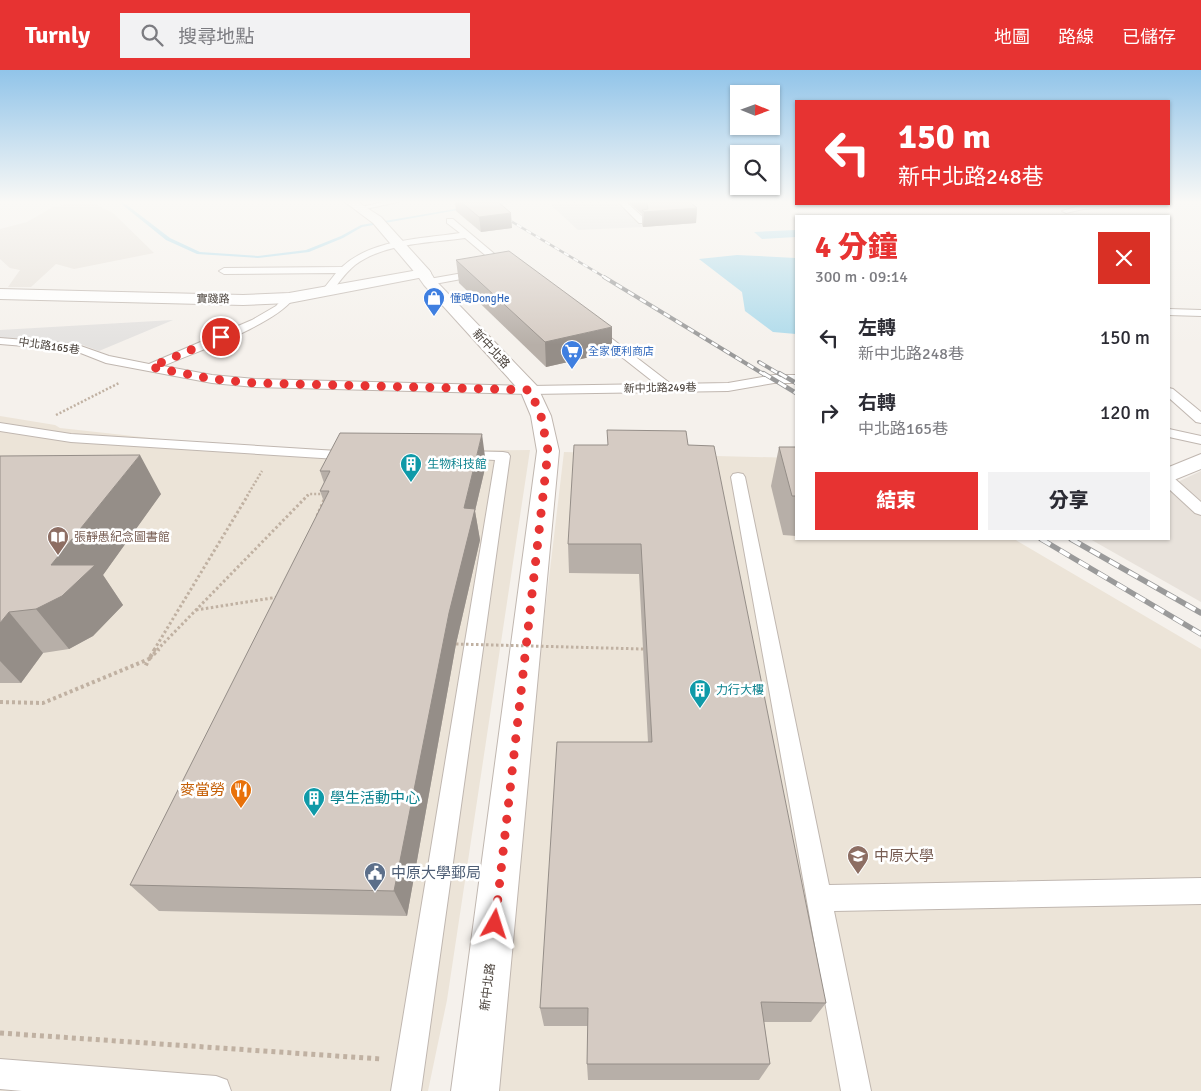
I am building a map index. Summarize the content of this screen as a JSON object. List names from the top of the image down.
{
  "streets": {
    "street": ["實踐路", "新中北路"],
    "lane": ["中北路165巷", "新中北路249巷"]
  },
  "crossings": [
    ["實踐路", "新中北路"],
    ["中北路165巷", "新中北路"],
    ["中北路165巷", "新中北路249巷"],
    ["新中北路", "新中北路249巷"]
  ],
  "places": {
    "shop": ["懂喝DongHe"],
    "supermarket": ["全家便利商店"],
    "building": ["生物科技館", "力行大樓", "學生活動中心"],
    "library": ["張靜愚紀念圖書館"],
    "restaurant": ["麥當勞"],
    "school or university": ["中原大學"],
    "public building": ["中原大學郵局"]
  },
  "north": "right",
  "page": {
    "header": "Turnly",
    "search": "搜尋地點",
    "nav": ["地圖", "路線", "已儲存"],
    "turn": ["150 m", "新中北路248巷"],
    "heading": ["4 分鐘", "300 m · 09:14"],
    "list": [
      {
        "name": "左轉",
        "note": "新中北路248巷",
        "value": "150 m"
      },
      {
        "name": "右轉",
        "note": "中北路165巷",
        "value": "120 m"
      }
    ],
    "buttons": ["結束", "分享"]
  }
}
